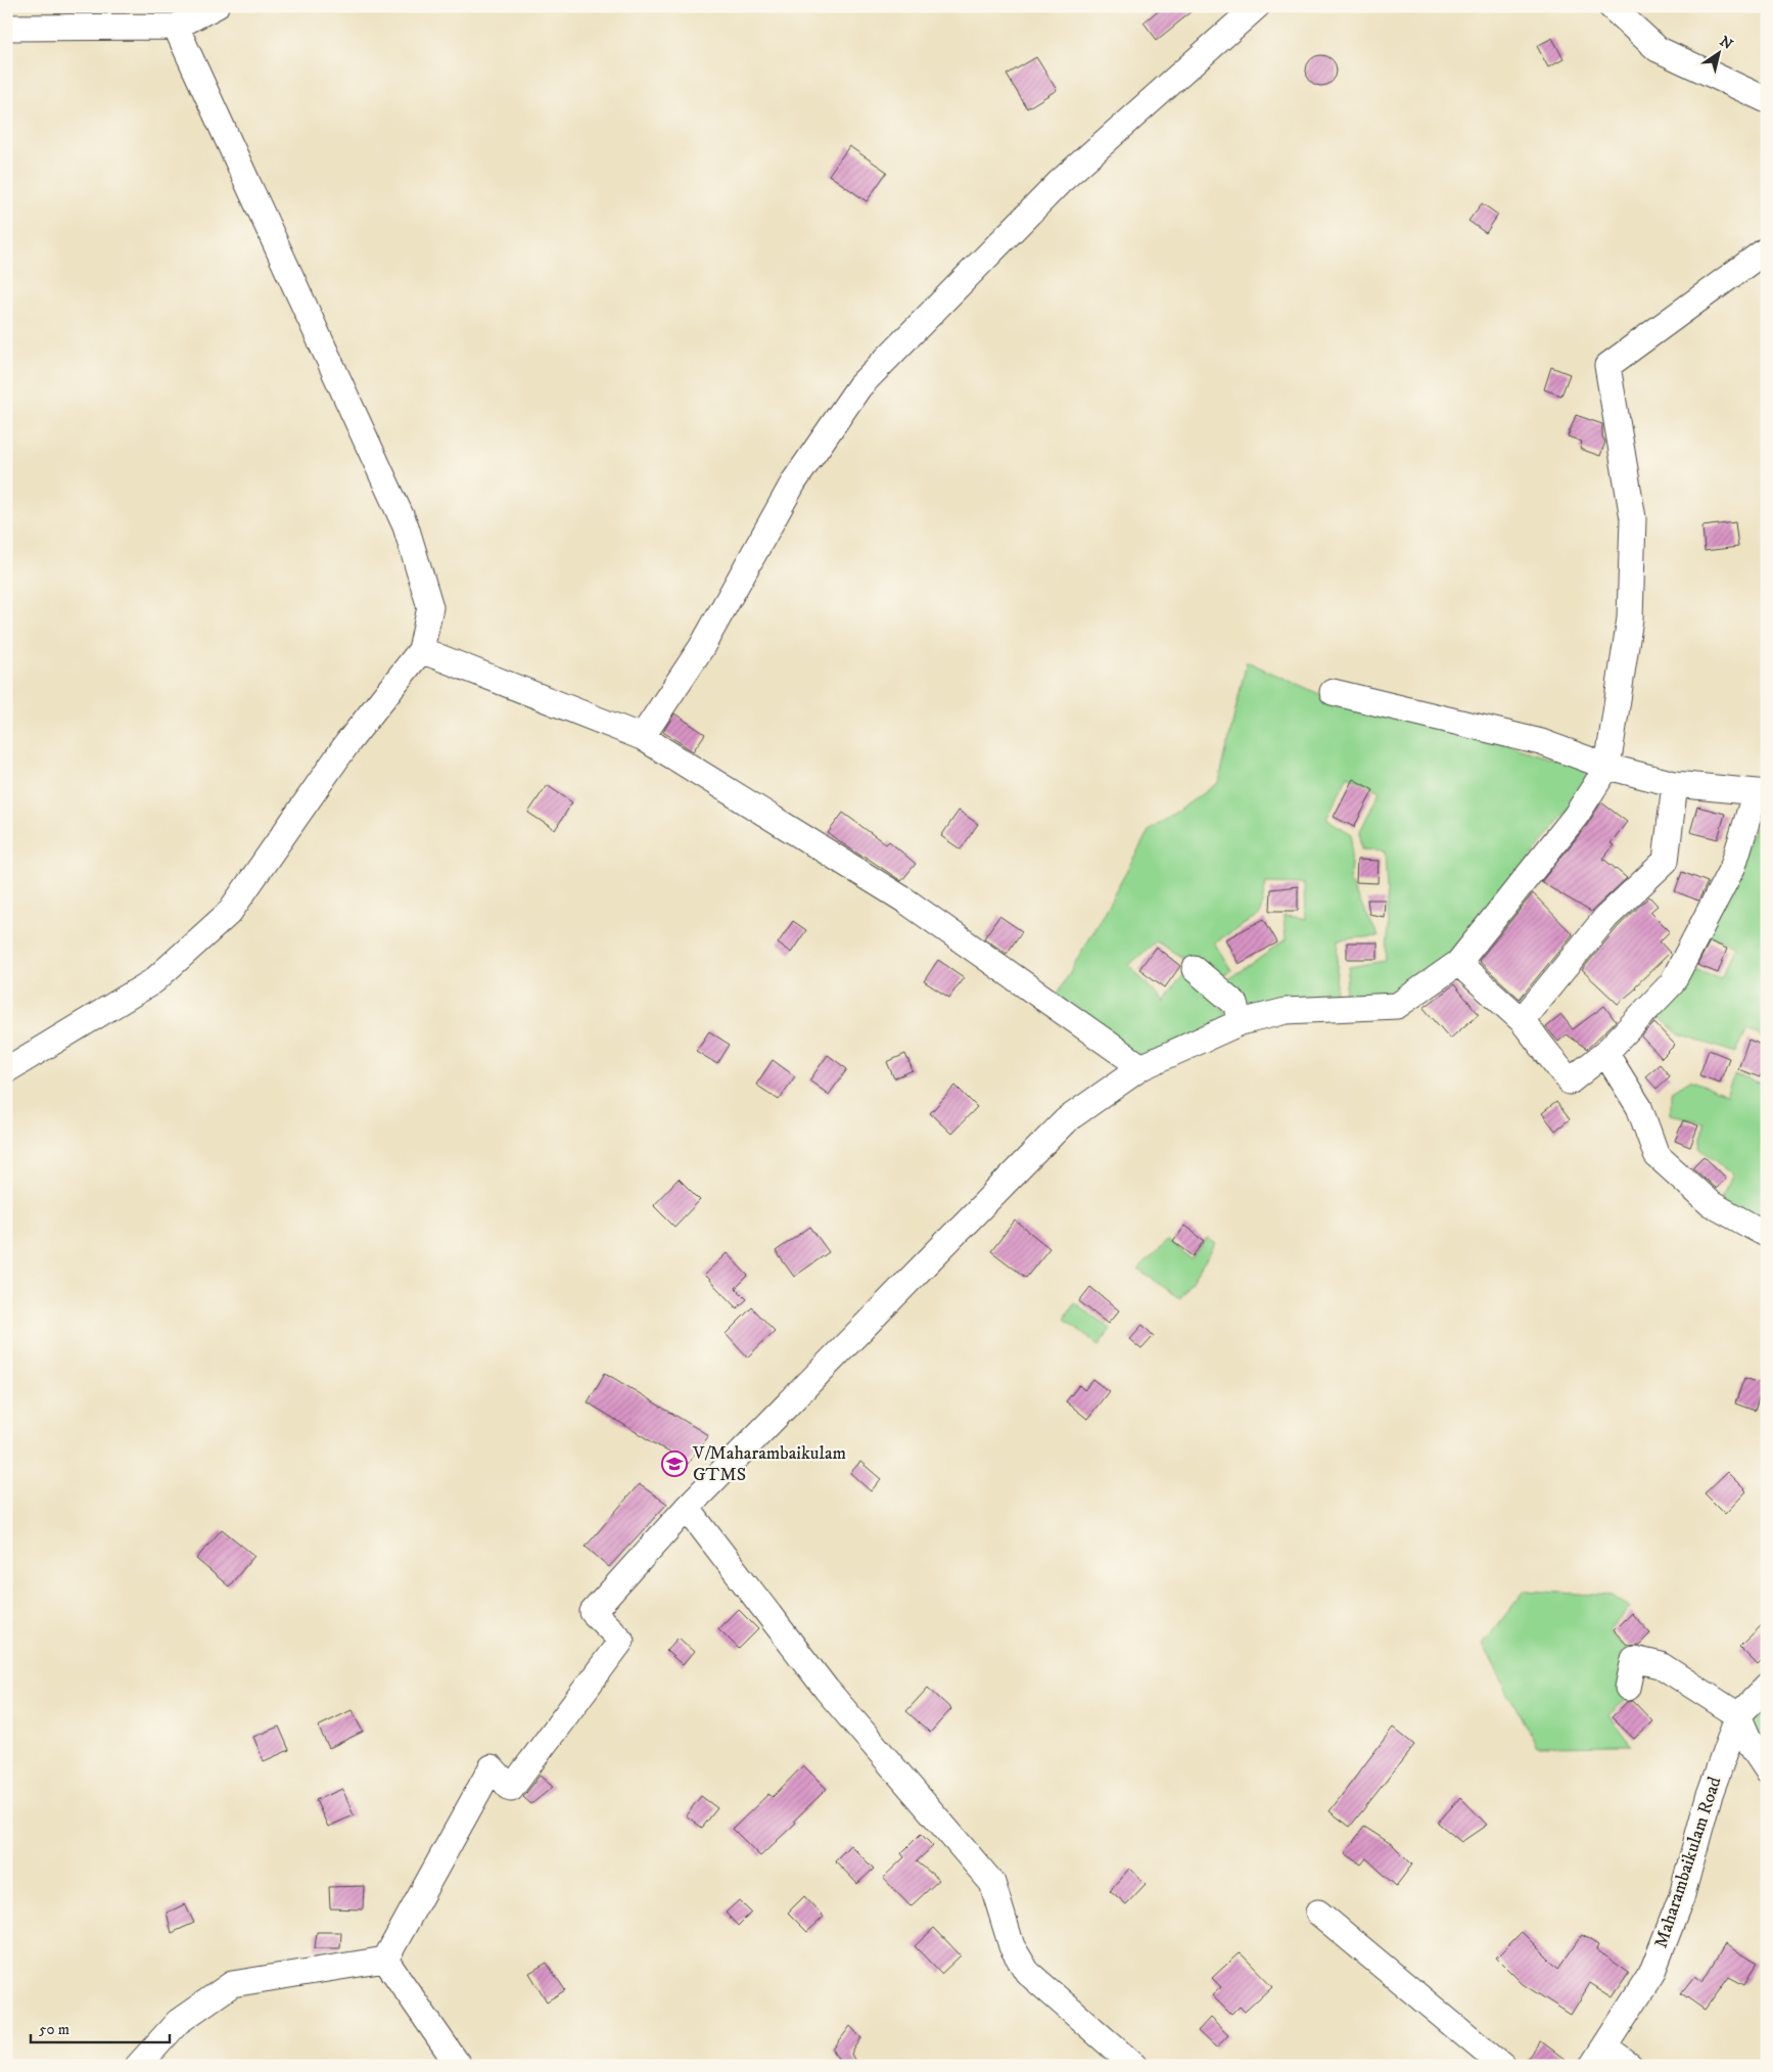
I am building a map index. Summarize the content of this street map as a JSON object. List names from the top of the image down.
{
  "streets": {
    "street": ["Maharambaikulam Road"]
  },
  "places": {
    "school or university": ["V/Maharambaikulam GTMS"]
  },
  "scale_bar": "50 m",
  "north": "top right"
}
